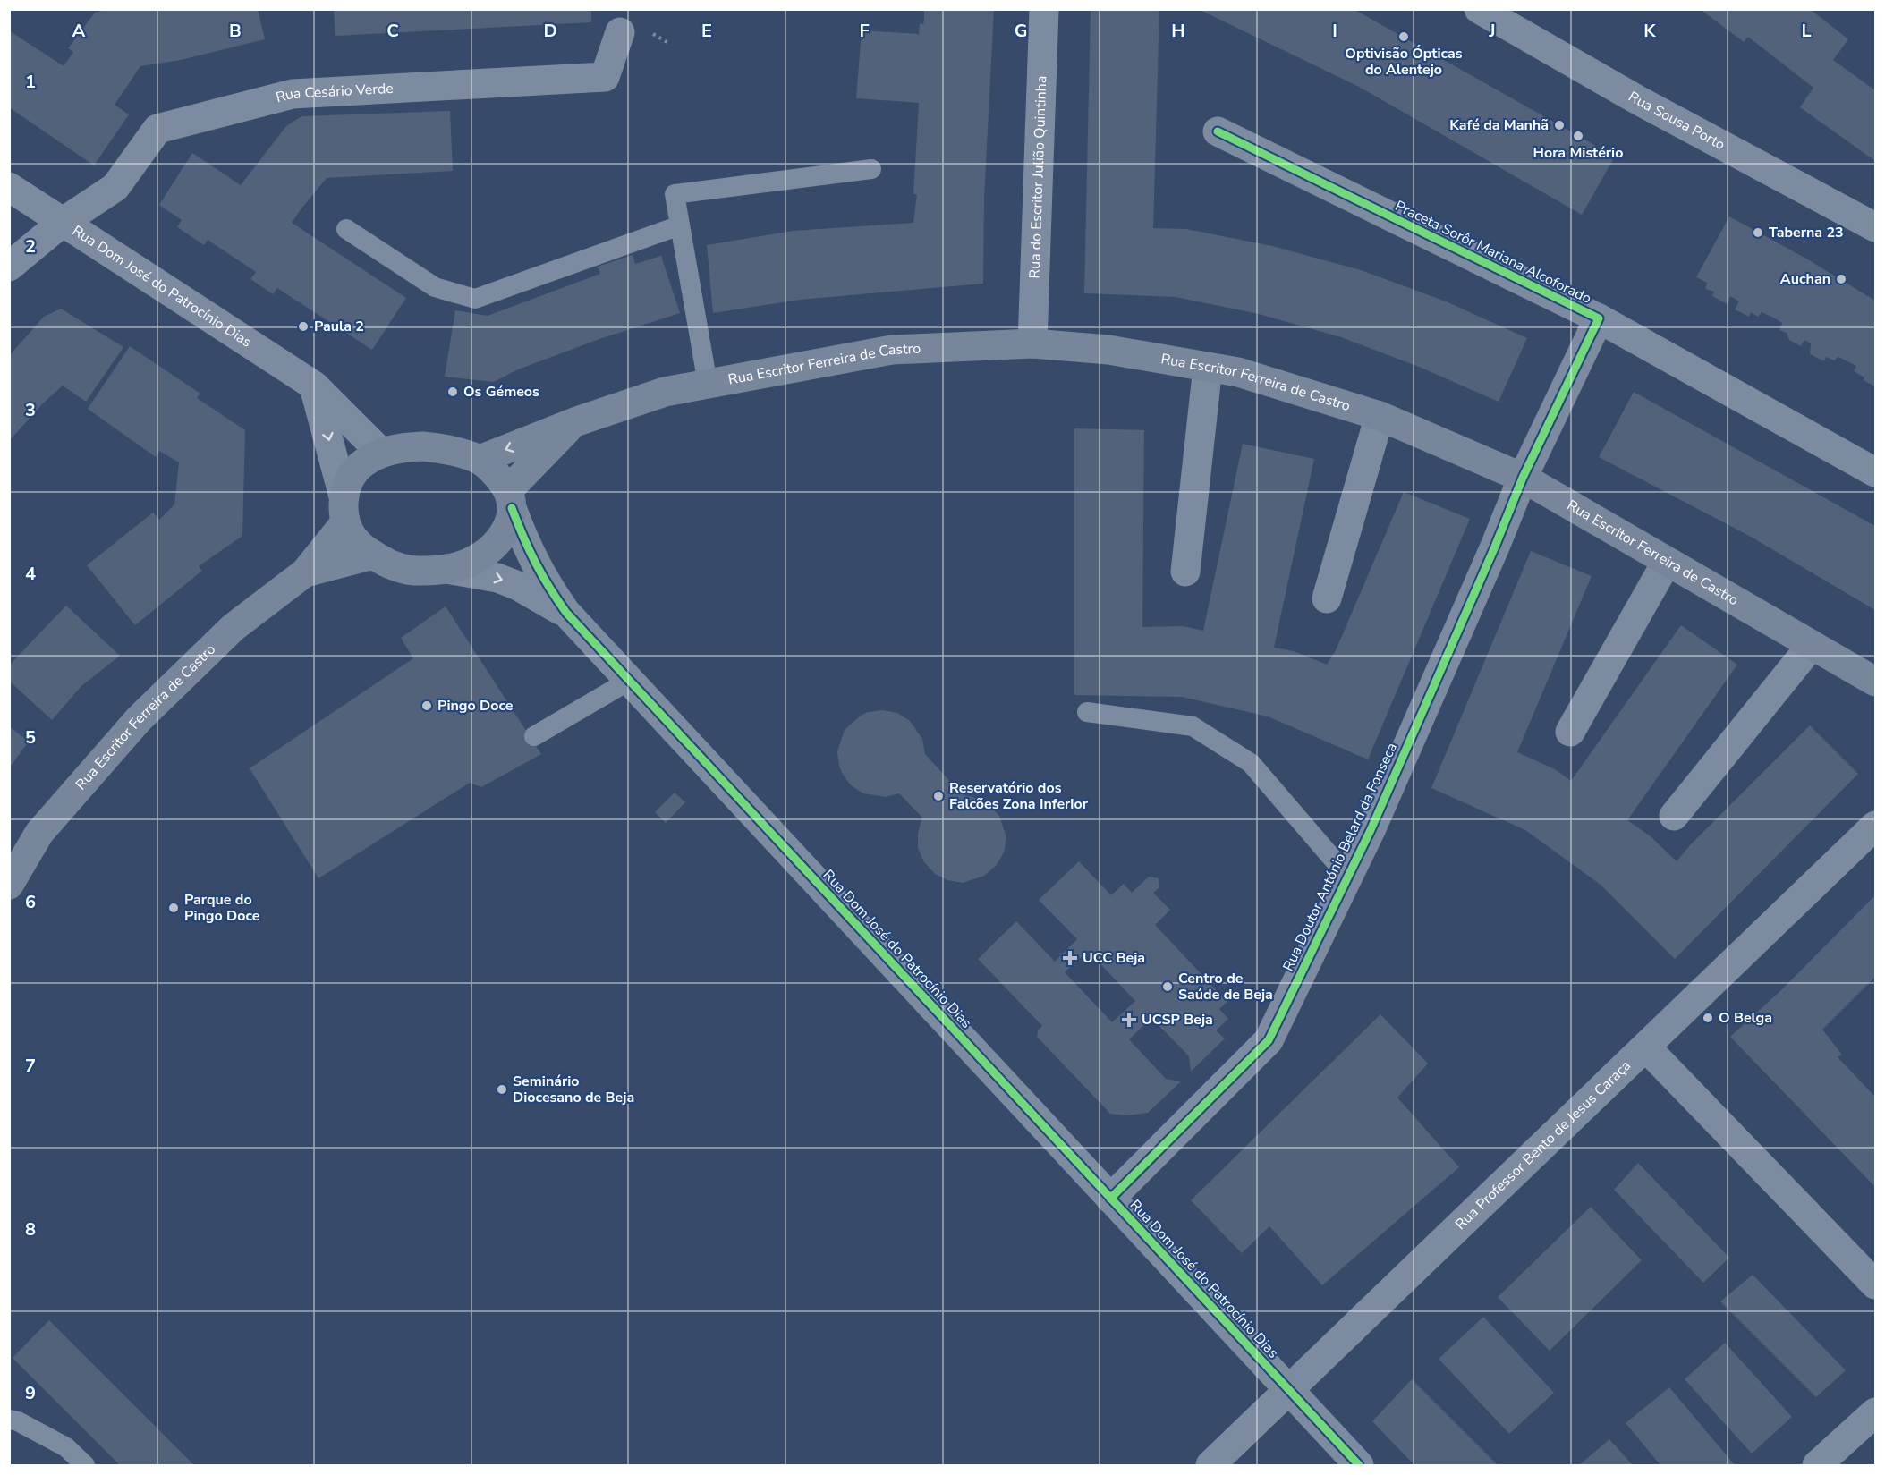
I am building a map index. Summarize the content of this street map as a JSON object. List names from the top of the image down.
{
  "streets": {
    "main road": ["Rua Escritor Ferreira de Castro"],
    "street": [
      "Rua Cesário Verde",
      "Rua Sousa Porto",
      "Rua do Escritor Julião Quintinha",
      "Praceta Sorôr Mariana Alcoforado",
      "Rua Dom José do Patrocínio Dias",
      "Rua Doutor António Belard da Fonseca",
      "Rua Professor Bento de Jesus Caraça"
    ]
  },
  "crossings": [
    ["Rua Cesário Verde", "Rua Dom José do Patrocínio Dias"],
    ["Rua do Escritor Julião Quintinha", "Rua Escritor Ferreira de Castro"],
    ["Praceta Sorôr Mariana Alcoforado", "Rua Escritor Ferreira de Castro"],
    ["Praceta Sorôr Mariana Alcoforado", "Rua Doutor António Belard da Fonseca"],
    ["Rua Dom José do Patrocínio Dias", "Rua Escritor Ferreira de Castro"],
    ["Rua Dom José do Patrocínio Dias", "Rua Doutor António Belard da Fonseca"],
    ["Rua Dom José do Patrocínio Dias", "Rua Professor Bento de Jesus Caraça"],
    ["Rua Escritor Ferreira de Castro", "Rua Doutor António Belard da Fonseca"]
  ],
  "places": {
    "other": [
      "Optivisão Ópticas do Alentejo",
      "Kafé da Manhã",
      "Hora Mistério",
      "Taberna 23",
      "Auchan",
      "Paula 2",
      "Os Gémeos",
      "Pingo Doce",
      "Reservatório dos Falcões Zona Inferior",
      "Parque do Pingo Doce",
      "Centro de Saúde de Beja",
      "O Belga",
      "Seminário Diocesano de Beja"
    ],
    "health": ["UCC Beja", "UCSP Beja"]
  },
  "grid": {
    "columns": [
      "A",
      "B",
      "C",
      "D",
      "E",
      "F",
      "G",
      "H",
      "I",
      "J",
      "K",
      "L"
    ],
    "rows": [
      "1",
      "2",
      "3",
      "4",
      "5",
      "6",
      "7",
      "8",
      "9"
    ]
  }
}
